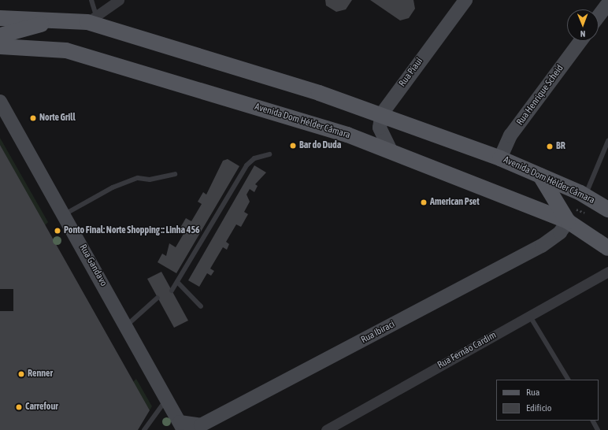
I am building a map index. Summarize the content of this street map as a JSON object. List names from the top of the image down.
{
  "streets": {
    "main road": ["Avenida Dom Hélder Câmara"],
    "street": [
      "Rua Piauí",
      "Rua Henrique Scheid",
      "Rua Gandavo",
      "Rua Ibiraci",
      "Rua Fernão Cardim"
    ]
  },
  "crossings": [
    ["Rua Piauí", "Avenida Dom Hélder Câmara"],
    ["Rua Henrique Scheid", "Avenida Dom Hélder Câmara"],
    ["Avenida Dom Hélder Câmara", "Rua Ibiraci"],
    ["Rua Gandavo", "Rua Ibiraci"]
  ],
  "places": [
    "Norte Grill",
    "Bar do Duda",
    "BR",
    "American Pset",
    "Ponto Final: Norte Shopping :: Linha 456",
    "Renner",
    "Carrefour"
  ],
  "legend": ["Rua", "Edifício"],
  "north": "bottom"
}
